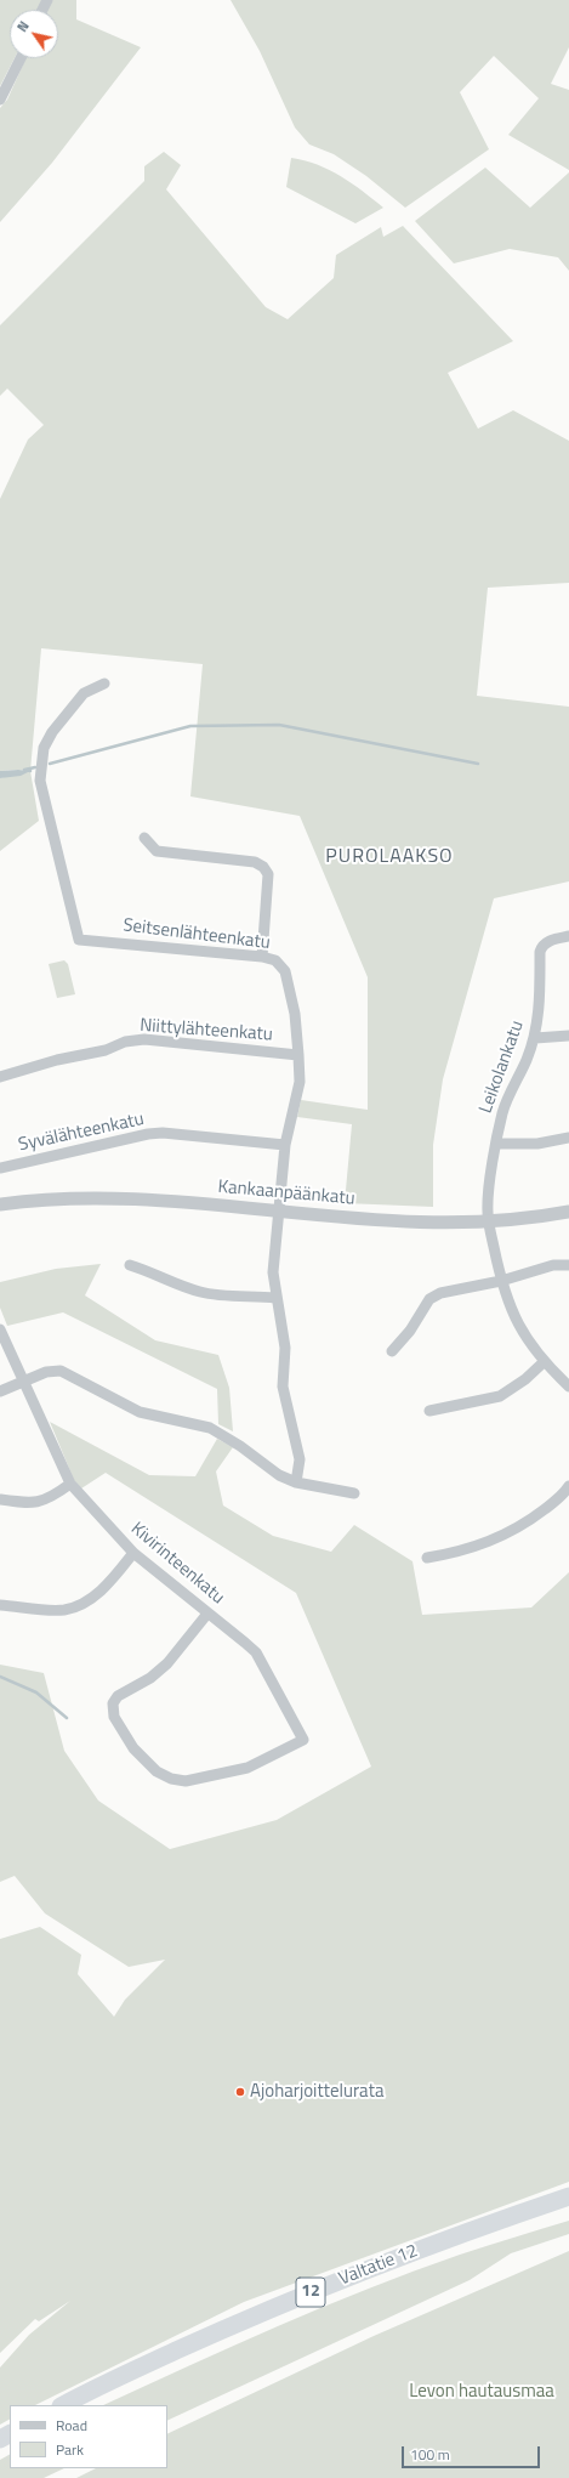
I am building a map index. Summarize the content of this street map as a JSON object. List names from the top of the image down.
{
  "streets": {
    "highway": ["Valtatie 12", "12"],
    "street": [
      "Seitsenlähteenkatu",
      "Niittylähteenkatu",
      "Leikolankatu",
      "Syvälähteenkatu",
      "Kankaanpäänkatu",
      "Kivirinteenkatu"
    ]
  },
  "crossings": [
    ["Seitsenlähteenkatu", "Niittylähteenkatu"],
    ["Seitsenlähteenkatu", "Syvälähteenkatu"],
    ["Seitsenlähteenkatu", "Kankaanpäänkatu"],
    ["Leikolankatu", "Kankaanpäänkatu"]
  ],
  "districts": ["PUROLAAKSO"],
  "parks": ["Levon hautausmaa"],
  "places": ["Ajoharjoittelurata"],
  "legend": ["Road", "Park"],
  "scale_bar": "100 m",
  "north": "top left"
}
